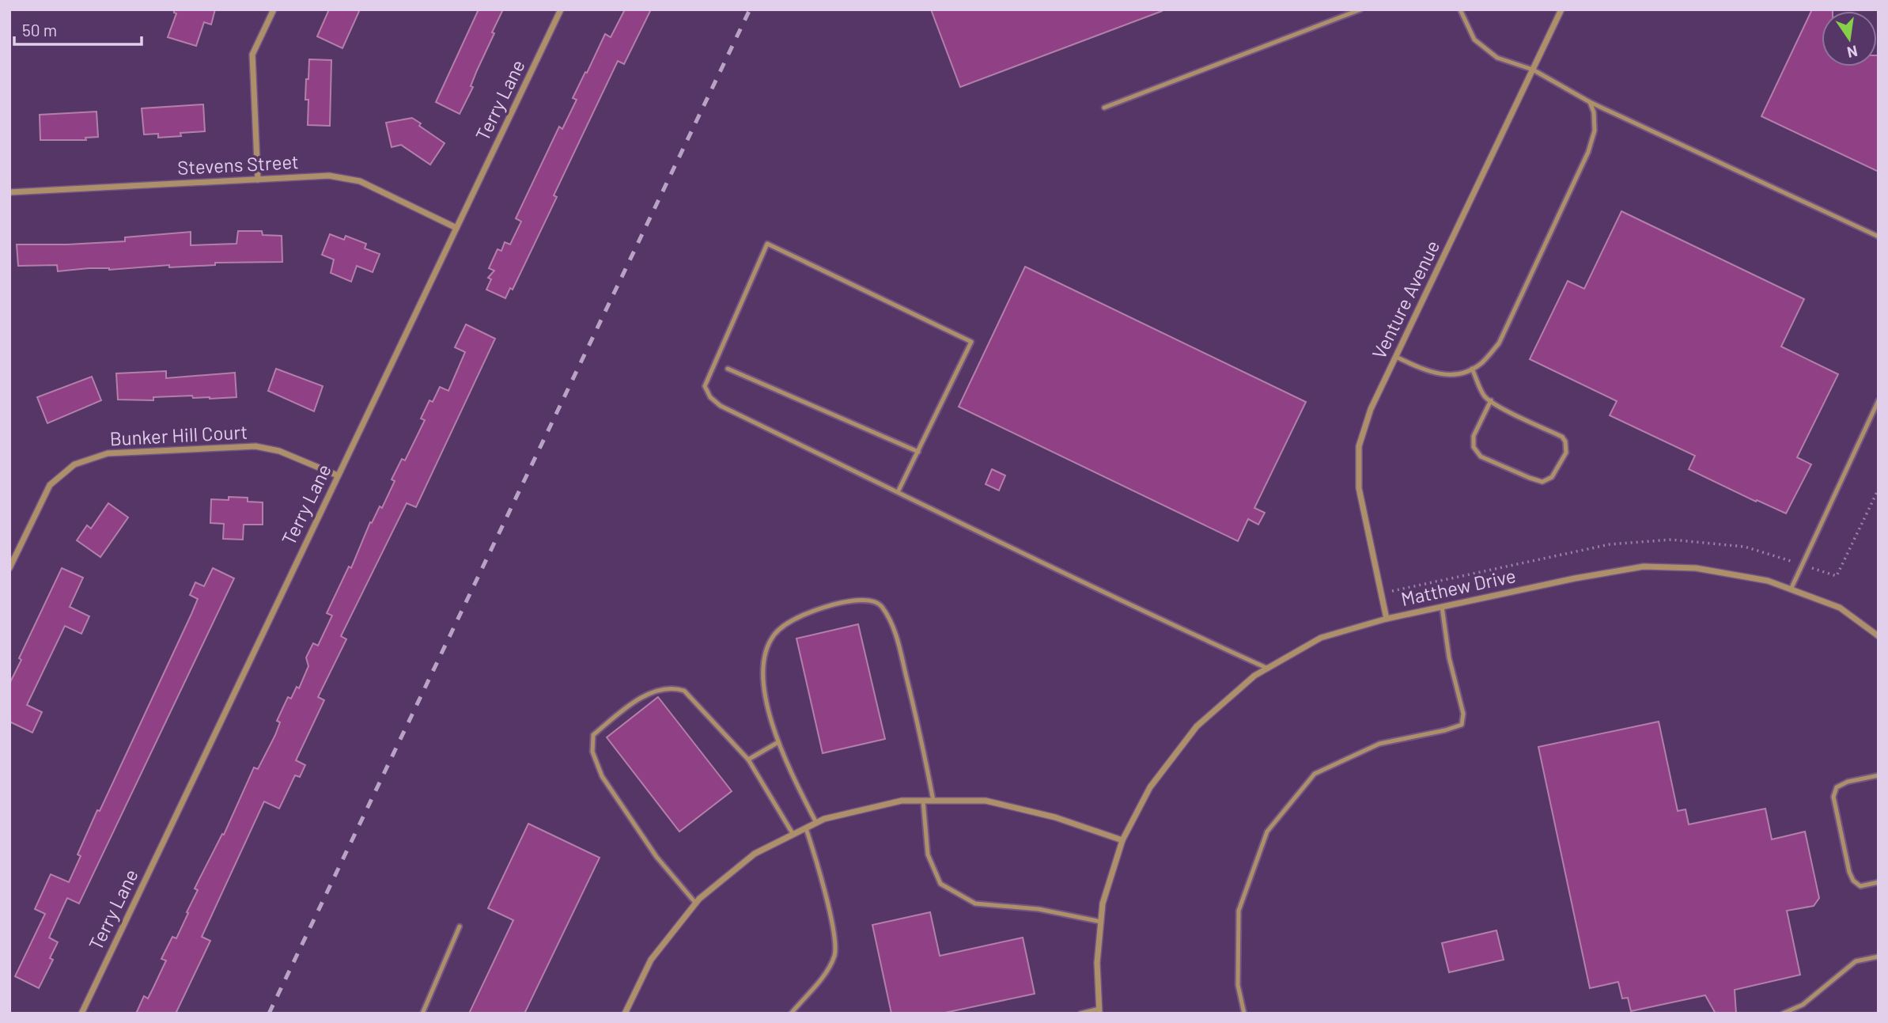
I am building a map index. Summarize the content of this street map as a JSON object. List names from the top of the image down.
{
  "streets": {
    "street": [
      "Terry Lane",
      "Stevens Street",
      "Venture Avenue",
      "Bunker Hill Court",
      "Matthew Drive"
    ]
  },
  "crossings": [
    ["Terry Lane", "Stevens Street"],
    ["Terry Lane", "Bunker Hill Court"],
    ["Venture Avenue", "Matthew Drive"]
  ],
  "scale_bar": "50 m",
  "north": "bottom"
}
